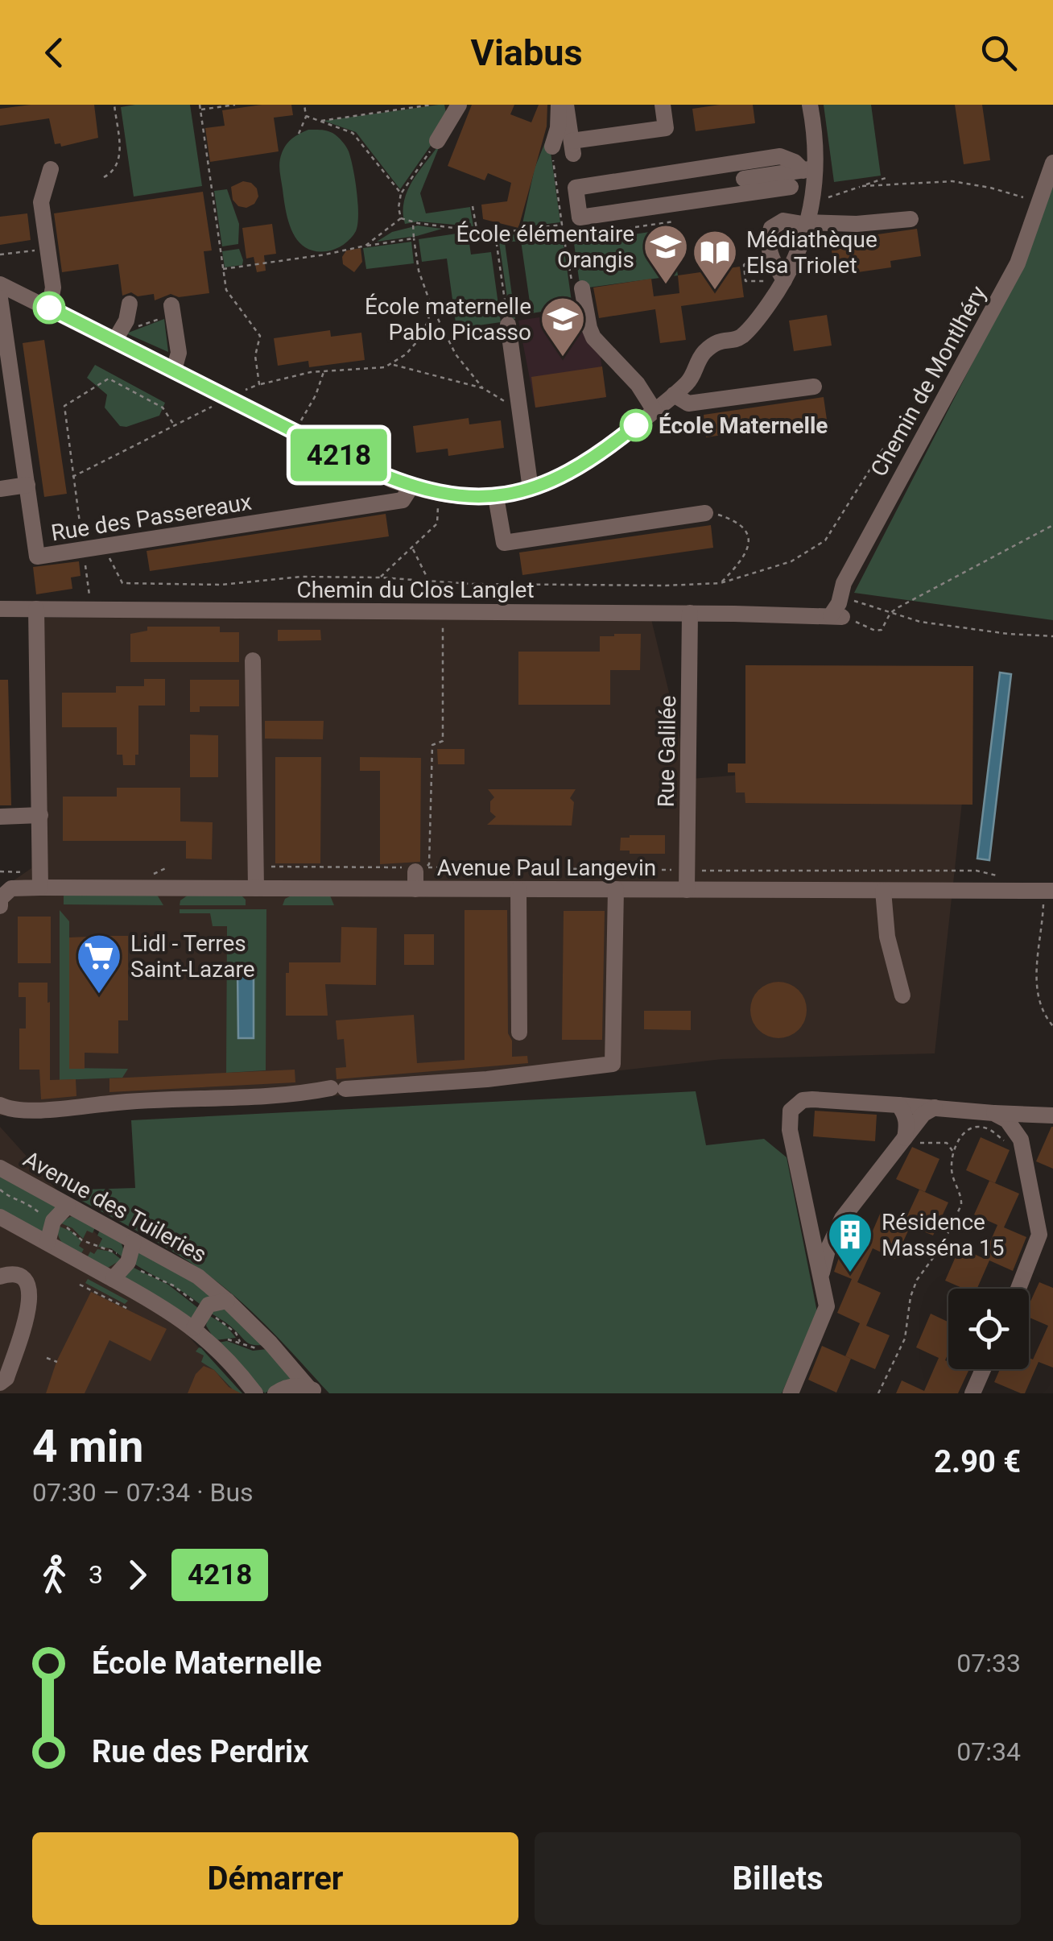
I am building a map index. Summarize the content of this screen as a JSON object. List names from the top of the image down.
{
  "streets": {
    "street": [
      "Chemin de Montlhéry",
      "Rue des Passereaux",
      "Chemin du Clos Langlet",
      "Rue Galilée",
      "Avenue Paul Langevin",
      "Avenue des Tuileries"
    ]
  },
  "crossings": [
    ["Chemin de Montlhéry", "Chemin du Clos Langlet"],
    ["Chemin du Clos Langlet", "Rue Galilée"],
    ["Rue Galilée", "Avenue Paul Langevin"]
  ],
  "places": {
    "school or university": ["École élémentaire Orangis", "École maternelle Pablo Picasso"],
    "library": ["Médiathèque Elsa Triolet"],
    "other": ["École Maternelle"],
    "supermarket": ["Lidl - Terres Saint-Lazare"],
    "building": ["Résidence Masséna 15"]
  },
  "lines": ["bus line 4218"],
  "page": {
    "header": "Viabus",
    "on_map": "4218",
    "heading": ["4 min", "07:30 – 07:34 · Bus", "2.90 €"],
    "legs": ["3", "4218"],
    "list": [
      {
        "name": "École Maternelle",
        "value": "07:33"
      },
      {
        "name": "Rue des Perdrix",
        "value": "07:34"
      }
    ],
    "buttons": ["Démarrer", "Billets"]
  }
}
